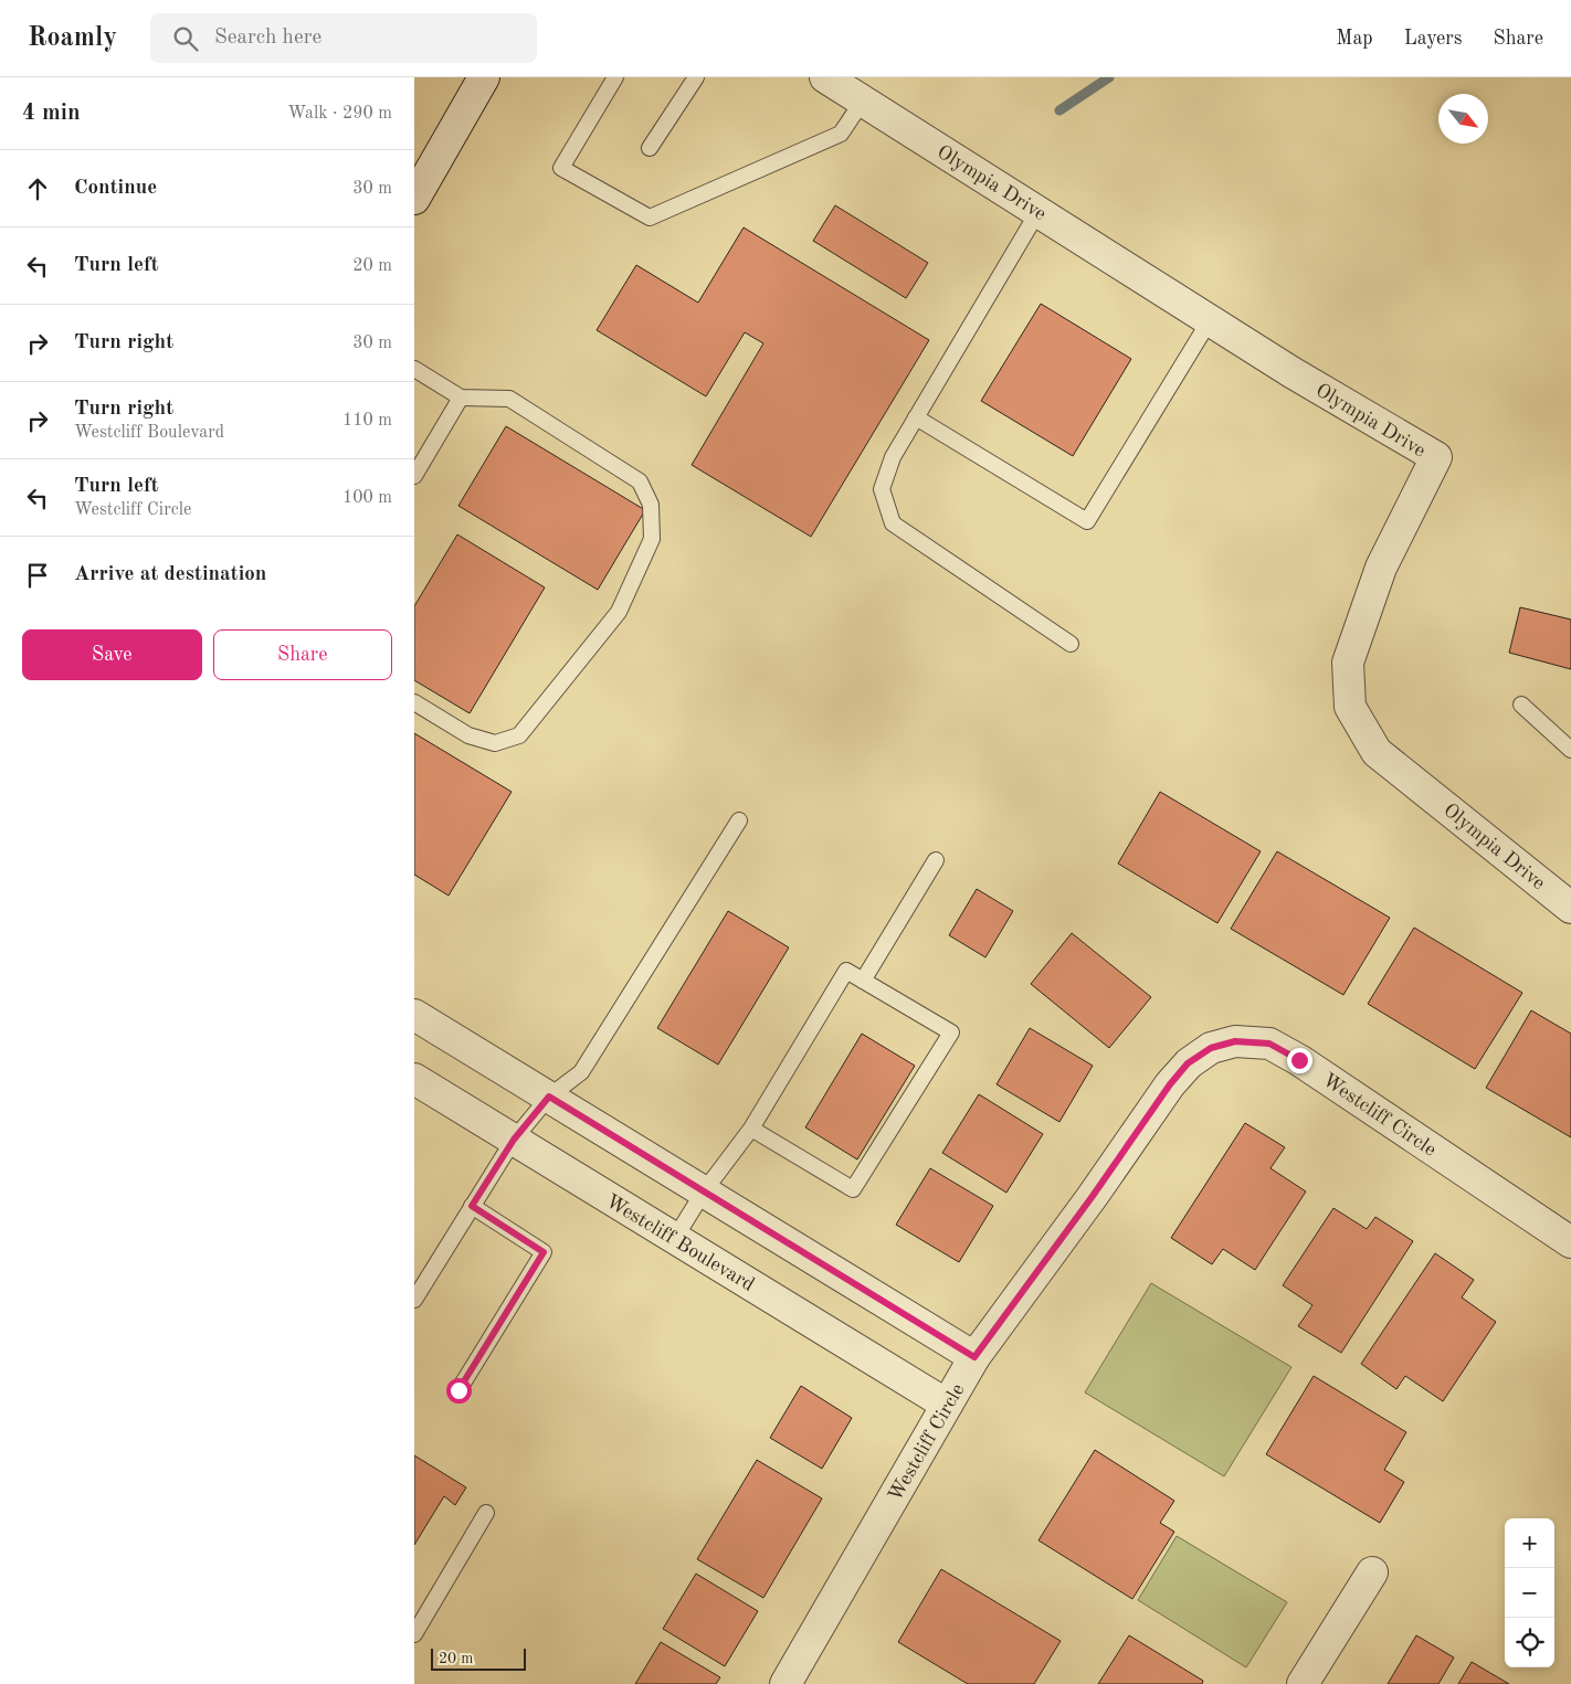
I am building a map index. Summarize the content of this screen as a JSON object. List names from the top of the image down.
{
  "streets": {
    "street": ["Olympia Drive", "Westcliff Circle", "Westcliff Boulevard"]
  },
  "crossings": [
    ["Westcliff Circle", "Westcliff Boulevard"]
  ],
  "scale_bar": "20 m",
  "north": "bottom right",
  "page": {
    "header": "Roamly",
    "search": "Search here",
    "nav": ["Map", "Layers", "Share"],
    "heading": ["4 min", "Walk · 290 m"],
    "list": [
      ["Continue", "30 m"],
      ["Turn left", "20 m"],
      ["Turn right", "30 m"],
      ["Turn right", "Westcliff Boulevard", "110 m"],
      ["Turn left", "Westcliff Circle", "100 m"],
      "Arrive at destination"
    ],
    "buttons": ["Save", "Share"],
    "map_buttons": ["+", "−"],
    "scale": "20 m"
  }
}
